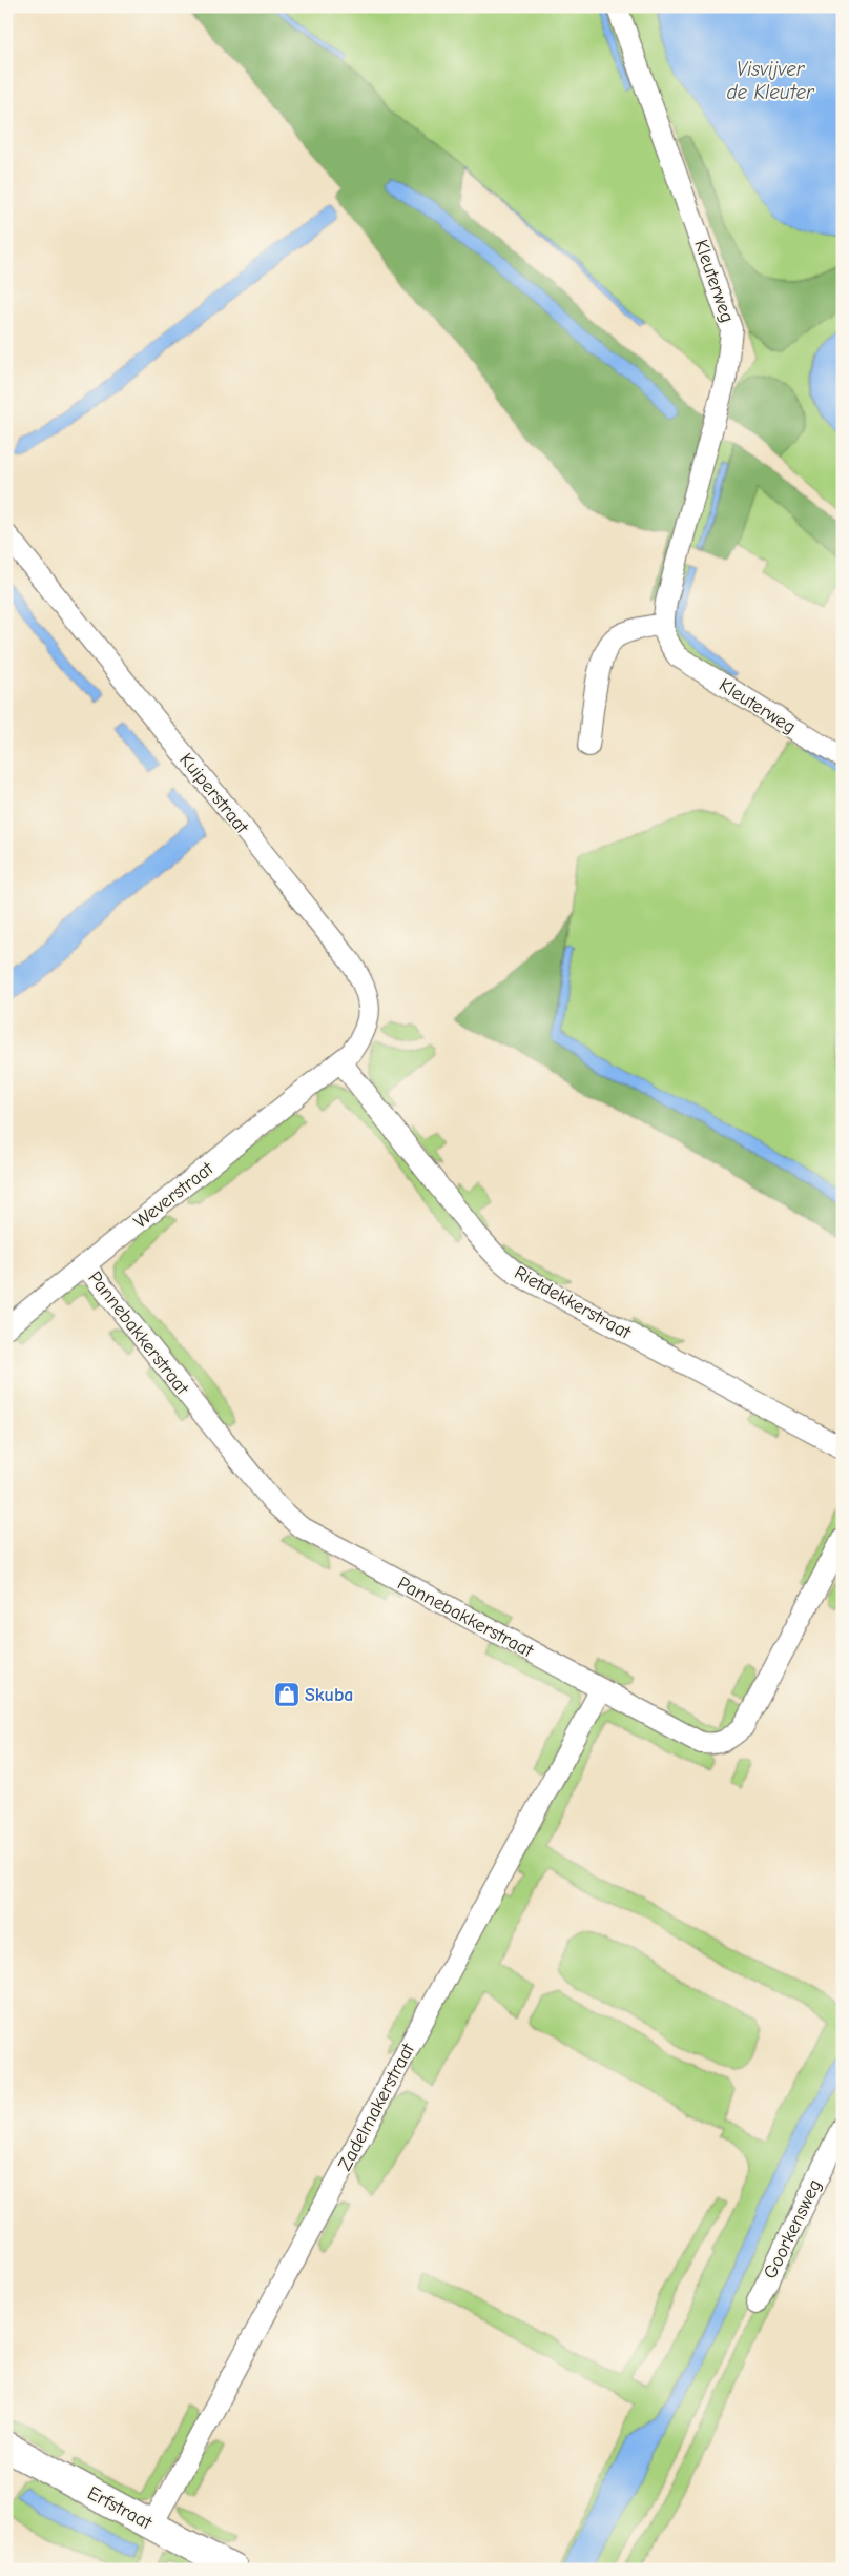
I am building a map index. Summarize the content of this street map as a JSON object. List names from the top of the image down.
{
  "streets": {
    "street": [
      "Kleuterweg",
      "Kuiperstraat",
      "Weverstraat",
      "Rietdekkerstraat",
      "Pannebakkerstraat",
      "Zadelmakerstraat",
      "Goorkensweg",
      "Erfstraat"
    ]
  },
  "crossings": [
    ["Kuiperstraat", "Weverstraat"],
    ["Kuiperstraat", "Rietdekkerstraat"],
    ["Weverstraat", "Rietdekkerstraat"],
    ["Weverstraat", "Pannebakkerstraat"],
    ["Pannebakkerstraat", "Zadelmakerstraat"],
    ["Zadelmakerstraat", "Erfstraat"]
  ],
  "water": ["Visvijver de Kleuter"],
  "places": {
    "shop": ["Skuba"]
  }
}
